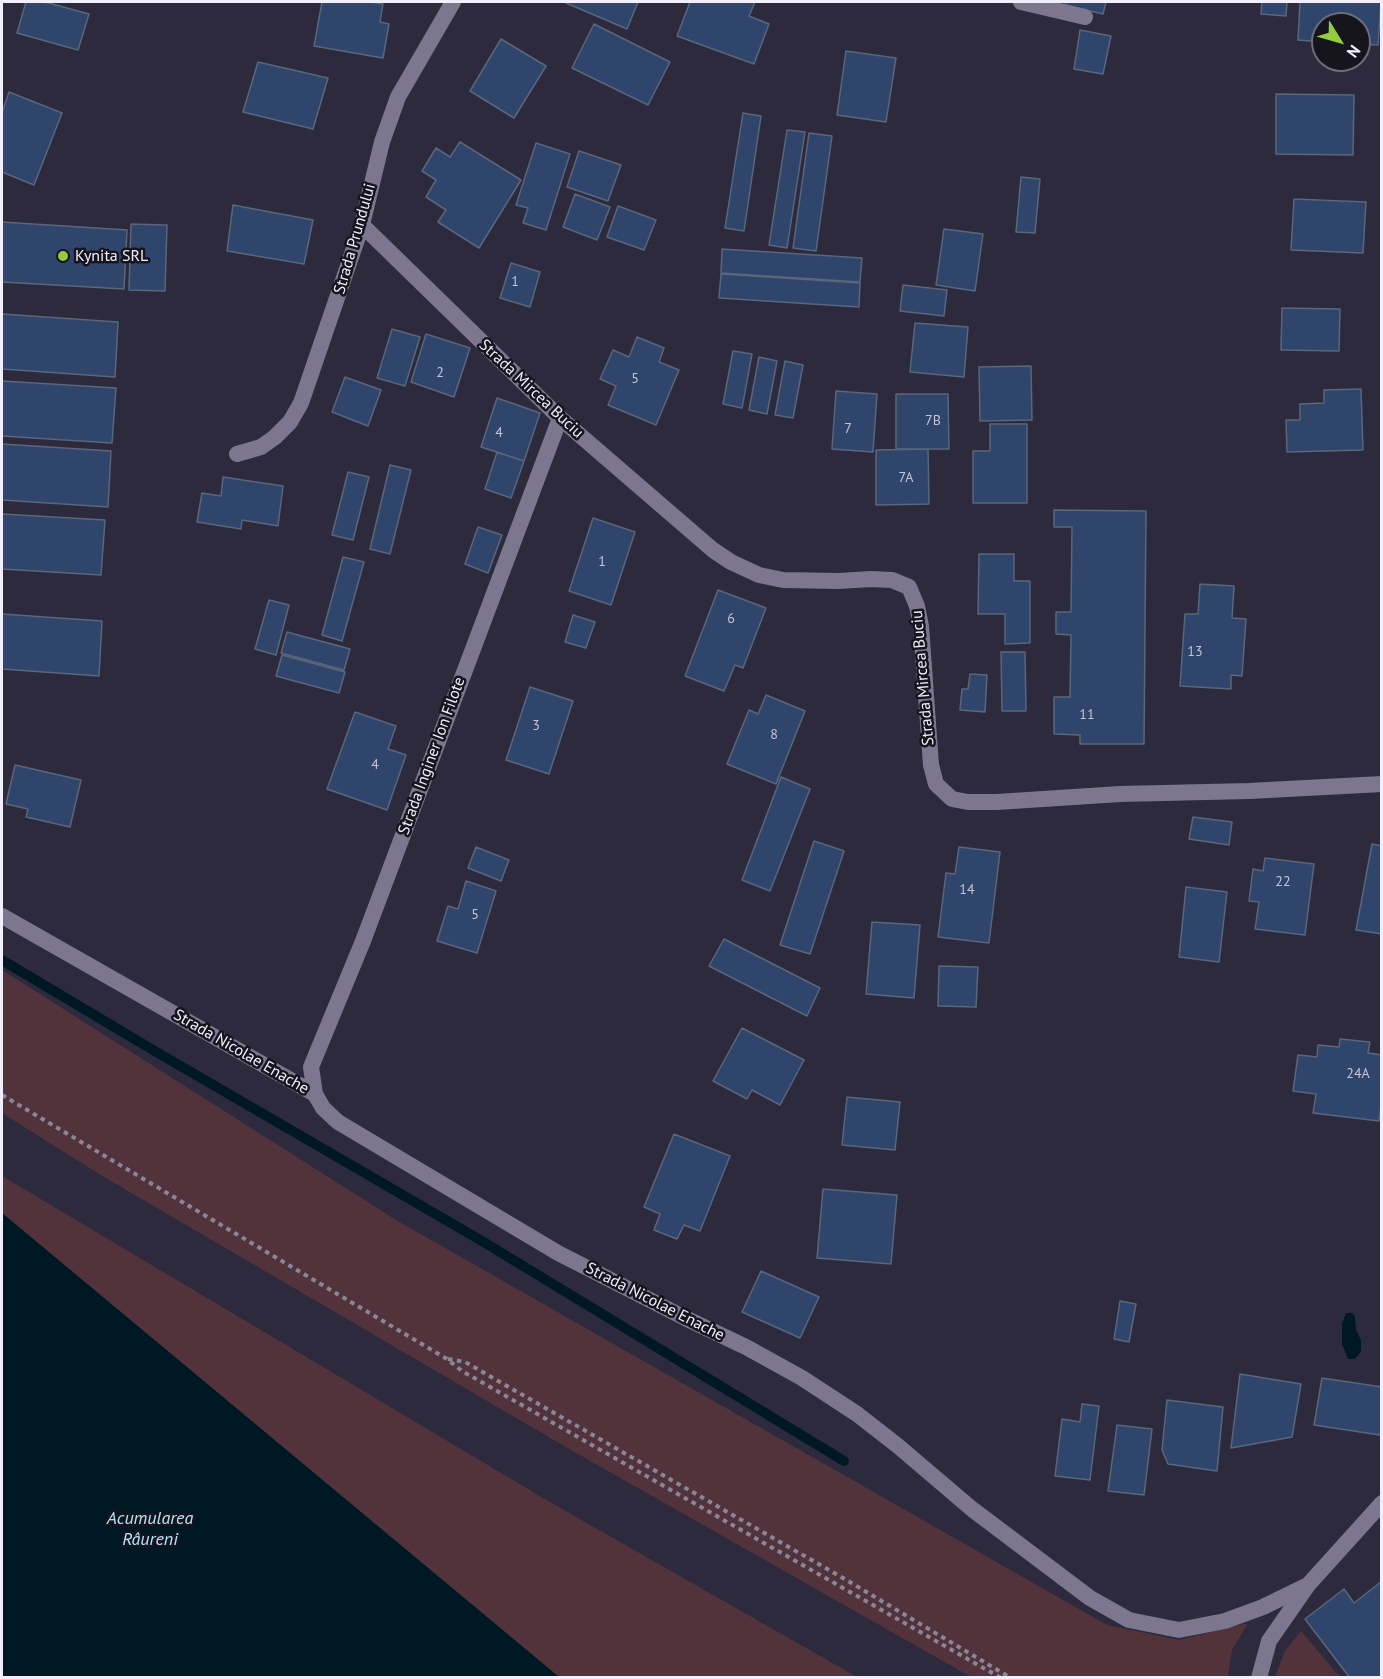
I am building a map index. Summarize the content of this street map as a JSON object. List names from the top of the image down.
{
  "streets": {
    "street": [
      "Strada Prundului",
      "Strada Mircea Buciu",
      "Strada Inginer Ion Filote",
      "Strada Nicolae Enache"
    ]
  },
  "crossings": [
    ["Strada Prundului", "Strada Mircea Buciu"],
    ["Strada Mircea Buciu", "Strada Inginer Ion Filote"],
    ["Strada Inginer Ion Filote", "Strada Nicolae Enache"]
  ],
  "water": ["Acumularea Râureni"],
  "places": ["Kynita SRL"],
  "house_numbers": [
    "1",
    "2",
    "5",
    "7B",
    "7",
    "4",
    "7A",
    "1",
    "6",
    "13",
    "11",
    "3",
    "8",
    "4",
    "22",
    "14",
    "5",
    "24A"
  ],
  "north": "bottom right"
}
